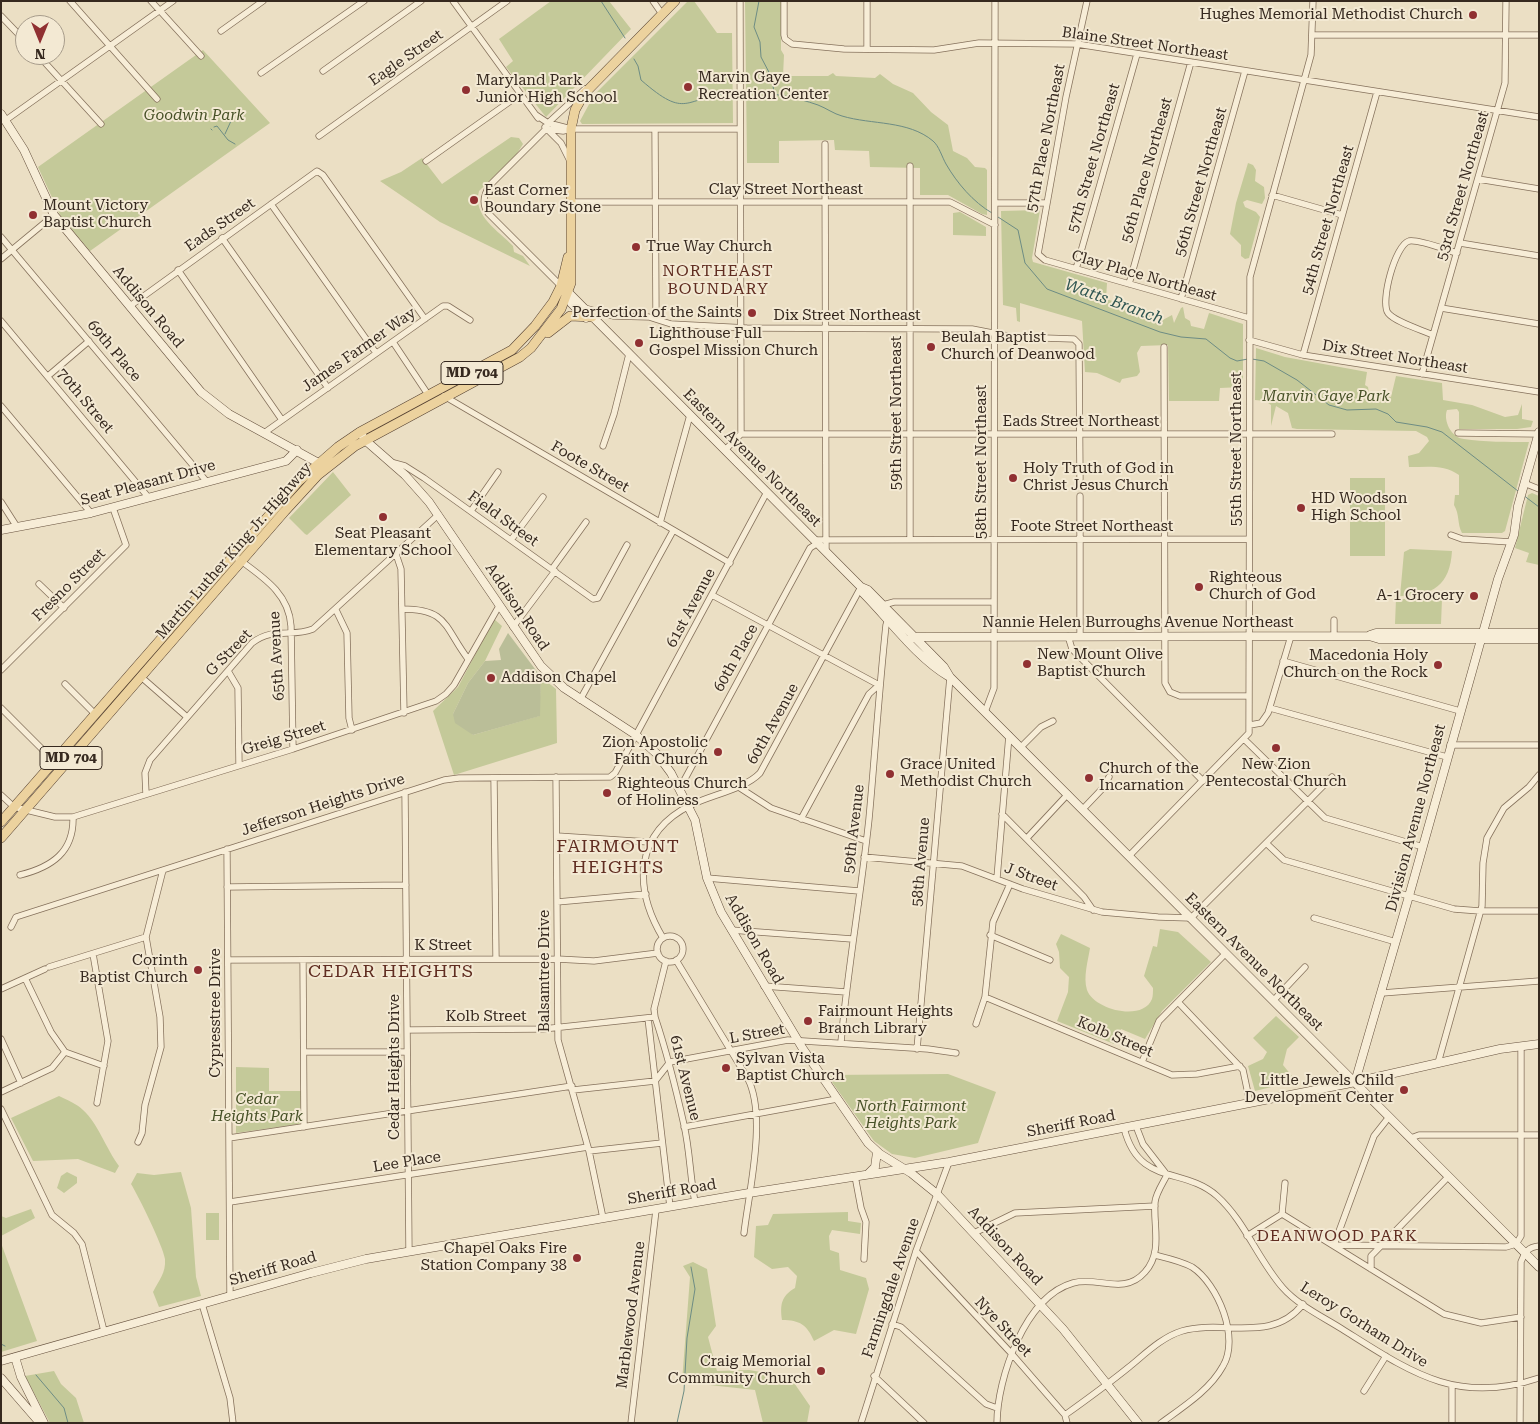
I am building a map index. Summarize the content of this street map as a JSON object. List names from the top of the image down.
{
  "streets": {
    "main road": [
      "Addison Road",
      "MD 704",
      "Eastern Avenue Northeast",
      "Seat Pleasant Drive",
      "Martin Luther King Jr. Highway",
      "Nannie Helen Burroughs Avenue Northeast",
      "Division Avenue Northeast",
      "Sheriff Road"
    ],
    "street": [
      "Blaine Street Northeast",
      "Eagle Street",
      "57th Place Northeast",
      "57th Street Northeast",
      "56th Place Northeast",
      "56th Street Northeast",
      "53rd Street Northeast",
      "Clay Street Northeast",
      "54th Street Northeast",
      "Eads Street",
      "Clay Place Northeast",
      "Dix Street Northeast",
      "James Farmer Way",
      "69th Place",
      "70th Street",
      "59th Street Northeast",
      "Eads Street Northeast",
      "55th Street Northeast",
      "58th Street Northeast",
      "Foote Street",
      "Field Street",
      "Foote Street Northeast",
      "Fresno Street",
      "61st Avenue",
      "G Street",
      "65th Avenue",
      "60th Place",
      "60th Avenue",
      "Greig Street",
      "Jefferson Heights Drive",
      "59th Avenue",
      "58th Avenue",
      "J Street",
      "K Street",
      "Balsamtree Drive",
      "Cypresstree Drive",
      "Kolb Street",
      "L Street",
      "Cedar Heights Drive",
      "Lee Place",
      "Farmingdale Avenue",
      "Marblewood Avenue",
      "Leroy Gorham Drive",
      "Nye Street"
    ]
  },
  "crossings": [
    ["Blaine Street Northeast", "57th Place Northeast"],
    ["Blaine Street Northeast", "57th Street Northeast"],
    ["Blaine Street Northeast", "56th Place Northeast"],
    ["Blaine Street Northeast", "56th Street Northeast"],
    ["Blaine Street Northeast", "53rd Street Northeast"],
    ["Blaine Street Northeast", "54th Street Northeast"],
    ["Blaine Street Northeast", "55th Street Northeast"],
    ["Blaine Street Northeast", "58th Street Northeast"],
    ["57th Place Northeast", "Clay Place Northeast"],
    ["57th Street Northeast", "Clay Place Northeast"],
    ["56th Place Northeast", "Clay Place Northeast"],
    ["56th Street Northeast", "Clay Place Northeast"],
    ["53rd Street Northeast", "Dix Street Northeast"],
    ["Clay Street Northeast", "59th Street Northeast"],
    ["Clay Street Northeast", "58th Street Northeast"],
    ["54th Street Northeast", "Dix Street Northeast"],
    ["Eads Street", "Addison Road"],
    ["Eads Street", "James Farmer Way"],
    ["Clay Place Northeast", "55th Street Northeast"],
    ["Addison Road", "James Farmer Way"],
    ["Addison Road", "Seat Pleasant Drive"],
    ["Addison Road", "Field Street"],
    ["Addison Road", "Martin Luther King Jr. Highway"],
    ["Addison Road", "61st Avenue"],
    ["Addison Road", "G Street"],
    ["Addison Road", "60th Place"],
    ["Addison Road", "60th Avenue"],
    ["Addison Road", "Greig Street"],
    ["Addison Road", "Jefferson Heights Drive"],
    ["Addison Road", "L Street"],
    ["Addison Road", "Sheriff Road"],
    ["Addison Road", "Farmingdale Avenue"],
    ["Dix Street Northeast", "59th Street Northeast"],
    ["Dix Street Northeast", "Eads Street Northeast"],
    ["Dix Street Northeast", "55th Street Northeast"],
    ["Dix Street Northeast", "Eastern Avenue Northeast"],
    ["Dix Street Northeast", "58th Street Northeast"],
    ["69th Place", "Seat Pleasant Drive"],
    ["70th Street", "Seat Pleasant Drive"],
    ["59th Street Northeast", "Eads Street Northeast"],
    ["59th Street Northeast", "Foote Street Northeast"],
    ["Eads Street Northeast", "55th Street Northeast"],
    ["Eads Street Northeast", "58th Street Northeast"],
    ["55th Street Northeast", "Eastern Avenue Northeast"],
    ["55th Street Northeast", "Foote Street Northeast"],
    ["55th Street Northeast", "Nannie Helen Burroughs Avenue Northeast"],
    ["Eastern Avenue Northeast", "58th Street Northeast"],
    ["Eastern Avenue Northeast", "Foote Street Northeast"],
    ["Eastern Avenue Northeast", "Martin Luther King Jr. Highway"],
    ["Eastern Avenue Northeast", "61st Avenue"],
    ["Eastern Avenue Northeast", "Nannie Helen Burroughs Avenue Northeast"],
    ["Eastern Avenue Northeast", "60th Place"],
    ["Eastern Avenue Northeast", "60th Avenue"],
    ["Eastern Avenue Northeast", "Division Avenue Northeast"],
    ["Eastern Avenue Northeast", "59th Avenue"],
    ["Eastern Avenue Northeast", "58th Avenue"],
    ["Eastern Avenue Northeast", "J Street"],
    ["Eastern Avenue Northeast", "Sheriff Road"],
    ["58th Street Northeast", "Foote Street Northeast"],
    ["58th Street Northeast", "Nannie Helen Burroughs Avenue Northeast"],
    ["Foote Street", "Martin Luther King Jr. Highway"],
    ["Foote Street", "61st Avenue"],
    ["Seat Pleasant Drive", "Fresno Street"],
    ["Foote Street Northeast", "60th Place"],
    ["Martin Luther King Jr. Highway", "65th Avenue"],
    ["Martin Luther King Jr. Highway", "Greig Street"],
    ["61st Avenue", "Jefferson Heights Drive"],
    ["61st Avenue", "K Street"],
    ["61st Avenue", "Kolb Street"],
    ["61st Avenue", "L Street"],
    ["61st Avenue", "Sheriff Road"],
    ["61st Avenue", "Lee Place"],
    ["Nannie Helen Burroughs Avenue Northeast", "Division Avenue Northeast"],
    ["G Street", "65th Avenue"],
    ["G Street", "Greig Street"],
    ["65th Avenue", "Greig Street"],
    ["Jefferson Heights Drive", "Balsamtree Drive"],
    ["Jefferson Heights Drive", "Cypresstree Drive"],
    ["Jefferson Heights Drive", "Cedar Heights Drive"],
    ["Division Avenue Northeast", "Sheriff Road"],
    ["59th Avenue", "J Street"],
    ["59th Avenue", "L Street"],
    ["58th Avenue", "J Street"],
    ["58th Avenue", "L Street"],
    ["K Street", "Balsamtree Drive"],
    ["K Street", "Cypresstree Drive"],
    ["K Street", "Cedar Heights Drive"],
    ["Balsamtree Drive", "Kolb Street"],
    ["Balsamtree Drive", "Sheriff Road"],
    ["Balsamtree Drive", "Lee Place"],
    ["Cypresstree Drive", "Sheriff Road"],
    ["Cypresstree Drive", "Lee Place"],
    ["Kolb Street", "Cedar Heights Drive"],
    ["Cedar Heights Drive", "Sheriff Road"],
    ["Cedar Heights Drive", "Lee Place"],
    ["Sheriff Road", "Farmingdale Avenue"],
    ["Sheriff Road", "Marblewood Avenue"],
    ["Sheriff Road", "Leroy Gorham Drive"],
    ["Farmingdale Avenue", "Nye Street"]
  ],
  "districts": [
    "NORTHEAST BOUNDARY",
    "FAIRMOUNT HEIGHTS",
    "CEDAR HEIGHTS",
    "DEANWOOD PARK"
  ],
  "water": ["Watts Branch"],
  "parks": [
    "Goodwin Park",
    "Marvin Gaye Park",
    "Cedar Heights Park",
    "North Fairmont Heights Park"
  ],
  "places": [
    "Hughes Memorial Methodist Church",
    "Marvin Gaye Recreation Center",
    "Maryland Park Junior High School",
    "East Corner Boundary Stone",
    "Mount Victory Baptist Church",
    "True Way Church",
    "Perfection of the Saints",
    "Lighthouse Full Gospel Mission Church",
    "Beulah Baptist Church of Deanwood",
    "Holy Truth of God in Christ Jesus Church",
    "HD Woodson High School",
    "Seat Pleasant Elementary School",
    "Righteous Church of God",
    "A-1 Grocery",
    "New Mount Olive Baptist Church",
    "Macedonia Holy Church on the Rock",
    "Addison Chapel",
    "New Zion Pentecostal Church",
    "Zion Apostolic Faith Church",
    "Grace United Methodist Church",
    "Church of the Incarnation",
    "Righteous Church of Holiness",
    "Corinth Baptist Church",
    "Fairmount Heights Branch Library",
    "Sylvan Vista Baptist Church",
    "Little Jewels Child Development Center",
    "Chapel Oaks Fire Station Company 38",
    "Craig Memorial Community Church"
  ],
  "north": "bottom"
}
